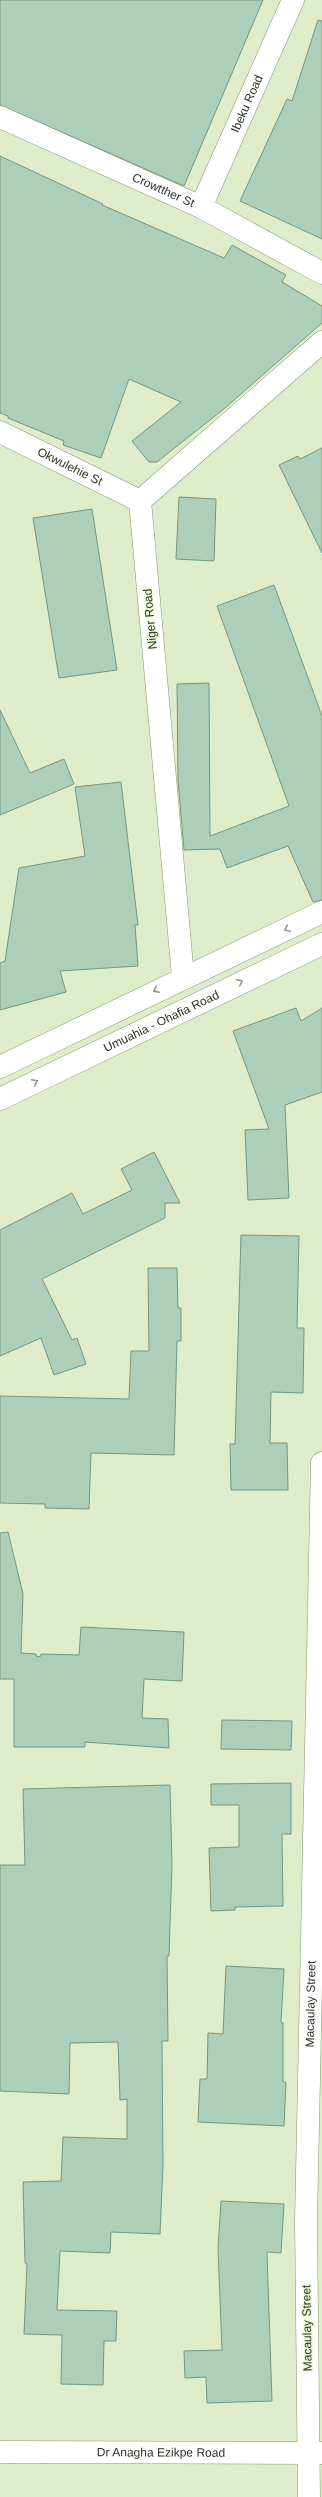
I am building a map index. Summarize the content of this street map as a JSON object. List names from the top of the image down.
{
  "streets": {
    "street": [
      "Ibeku Road",
      "Crowtther St",
      "Okwulehie St",
      "Niger Road",
      "Umuahia - Ohafia Road",
      "Macaulay Street",
      "Dr Anagha Ezikpe Road"
    ]
  },
  "crossings": [
    ["Ibeku Road", "Crowtther St"],
    ["Okwulehie St", "Niger Road"],
    ["Macaulay Street", "Dr Anagha Ezikpe Road"]
  ]
}
